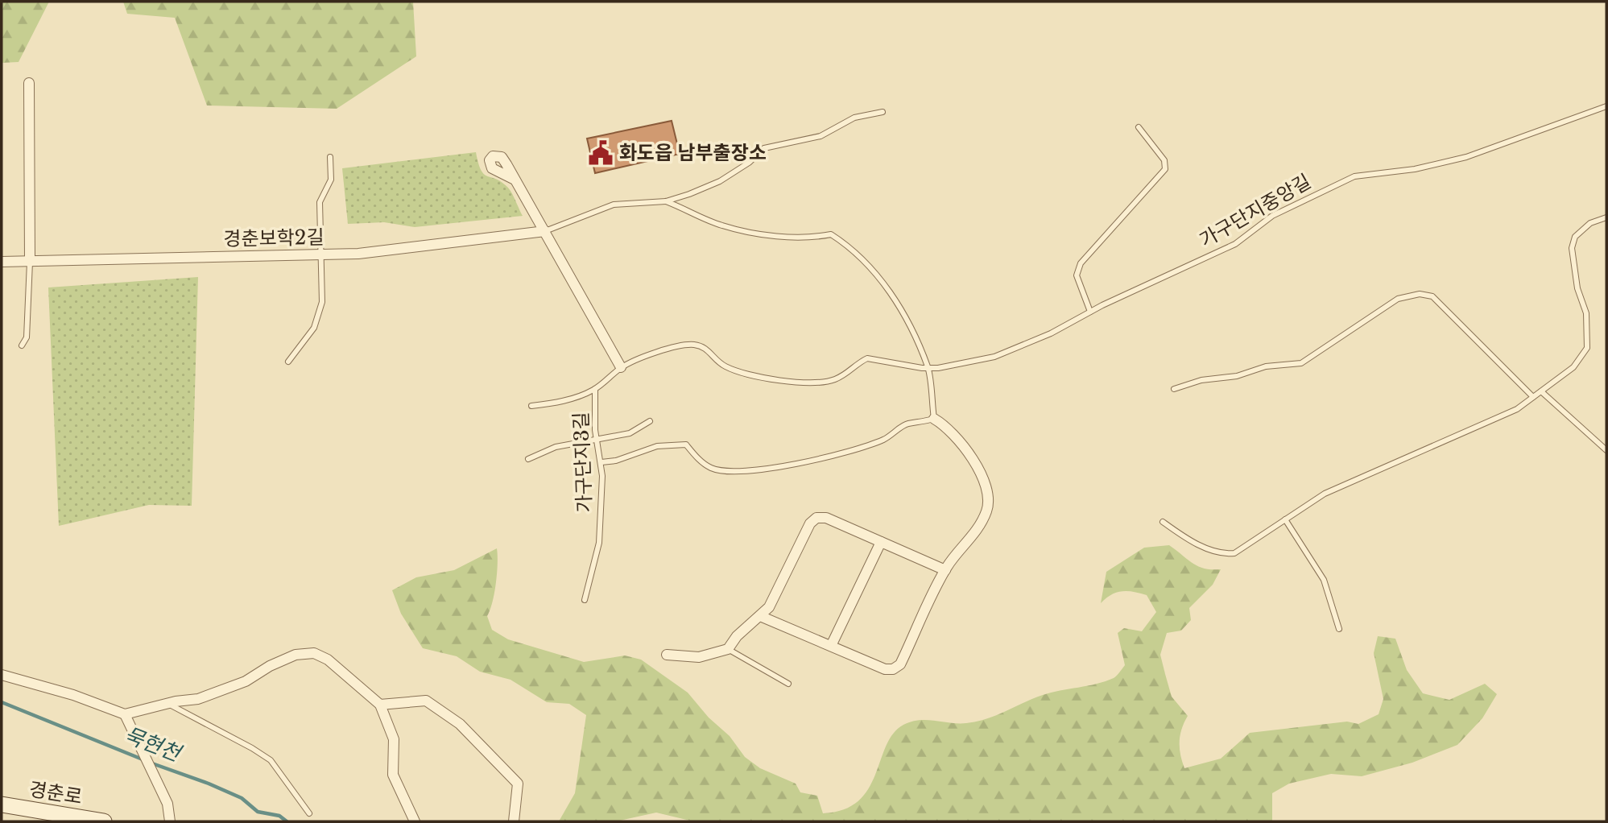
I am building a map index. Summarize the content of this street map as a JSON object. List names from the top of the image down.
{
  "streets": {
    "street": ["경춘보학2길", "경춘로"],
    "lane": ["가구단지중앙길", "가구단지3길"]
  },
  "crossings": [
    ["가구단지중앙길", "가구단지3길"]
  ],
  "water": ["묵현천"],
  "places": {
    "public building": ["화도읍 남부출장소"]
  }
}
